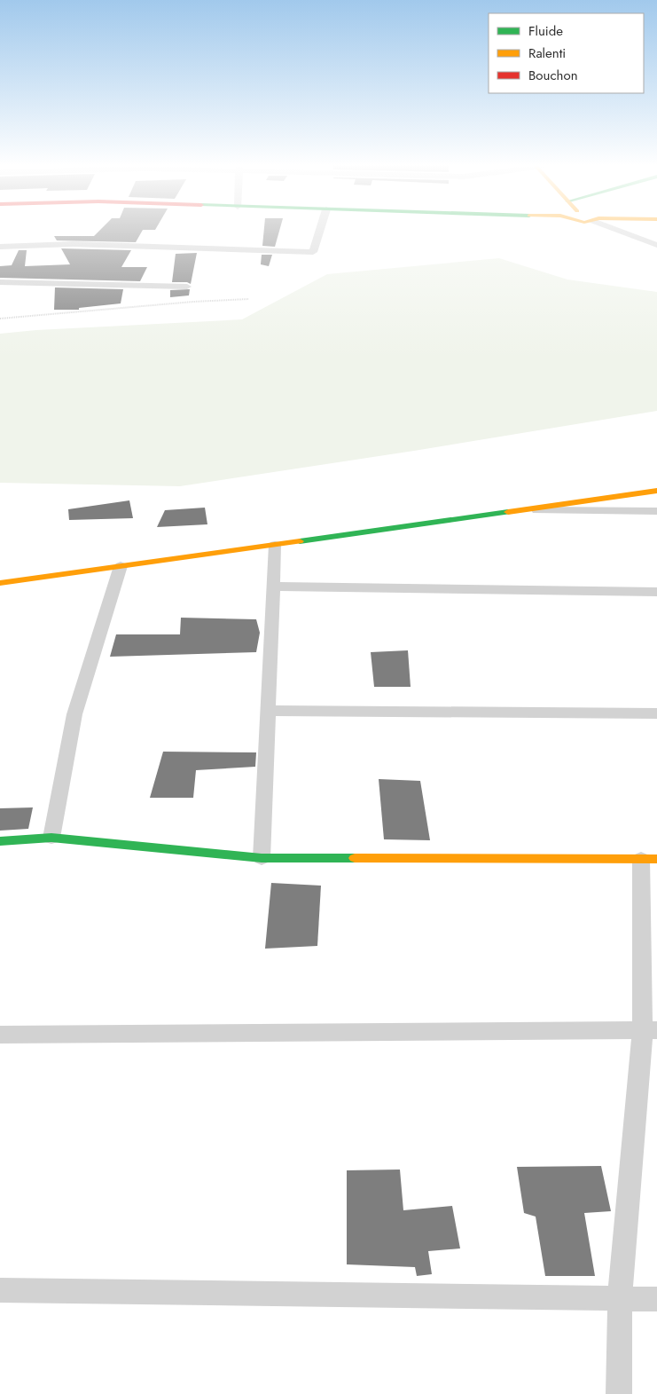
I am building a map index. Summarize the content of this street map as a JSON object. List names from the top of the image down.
{
  "legend": ["Fluide", "Ralenti", "Bouchon"]
}
